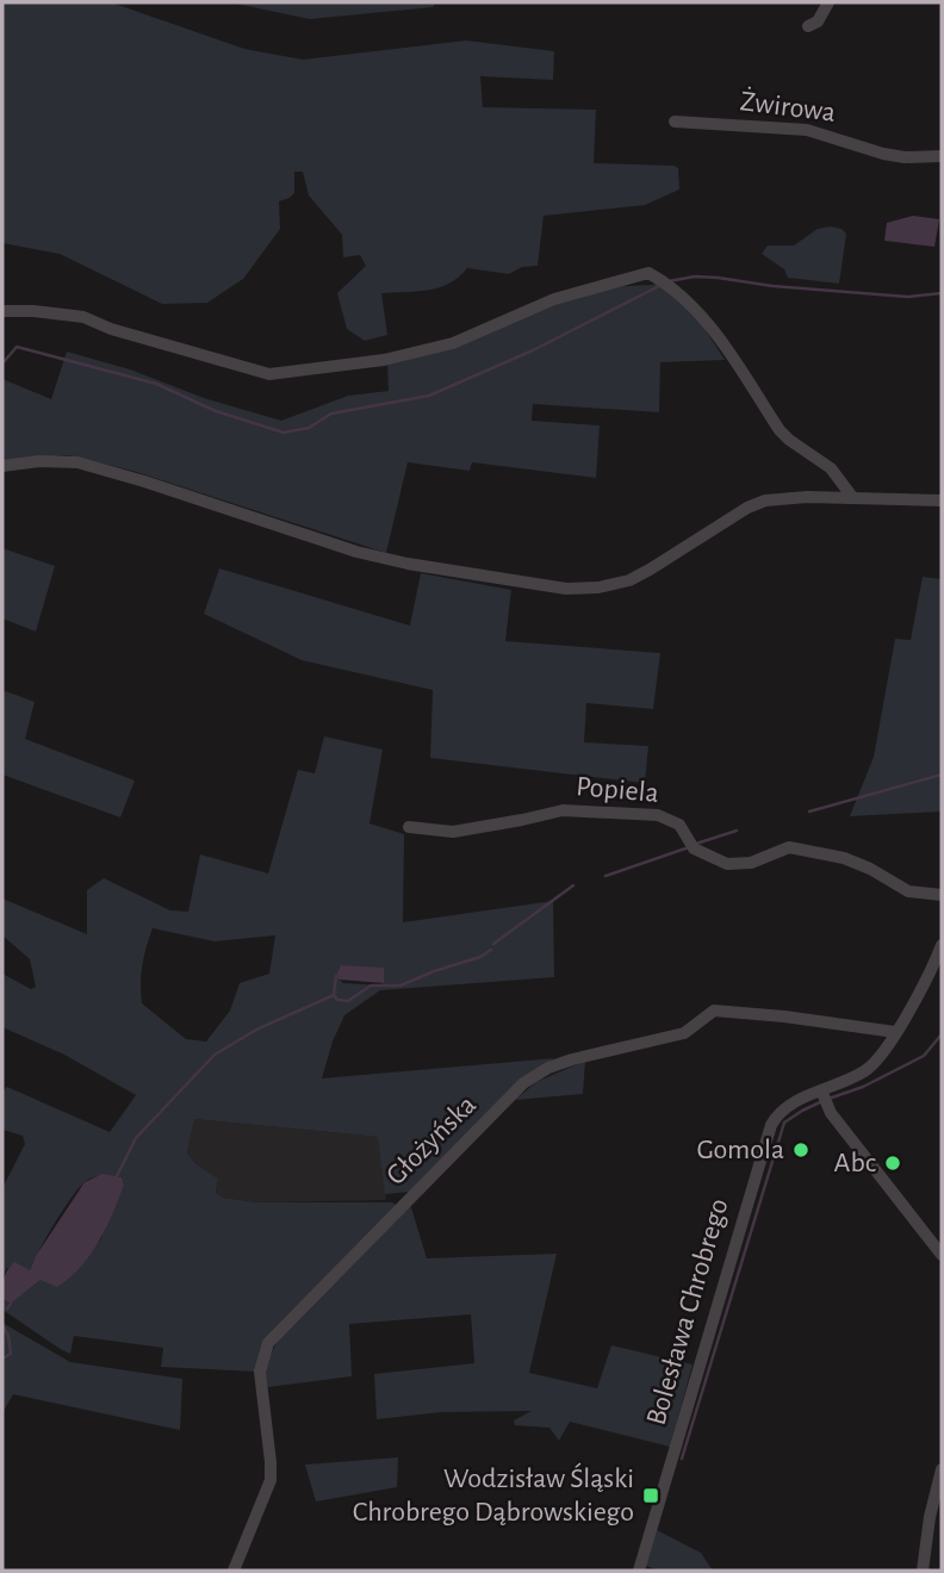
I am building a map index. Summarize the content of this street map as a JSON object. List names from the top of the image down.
{
  "streets": {
    "street": [
      "Żwirowa",
      "Popiela",
      "Głożyńska",
      "Bolesława Chrobrego"
    ]
  },
  "crossings": [
    ["Głożyńska", "Bolesława Chrobrego"]
  ],
  "places": {
    "other": ["Gomola", "Abc"],
    "transit": ["Wodzisław Śląski Chrobrego Dąbrowskiego"]
  }
}
